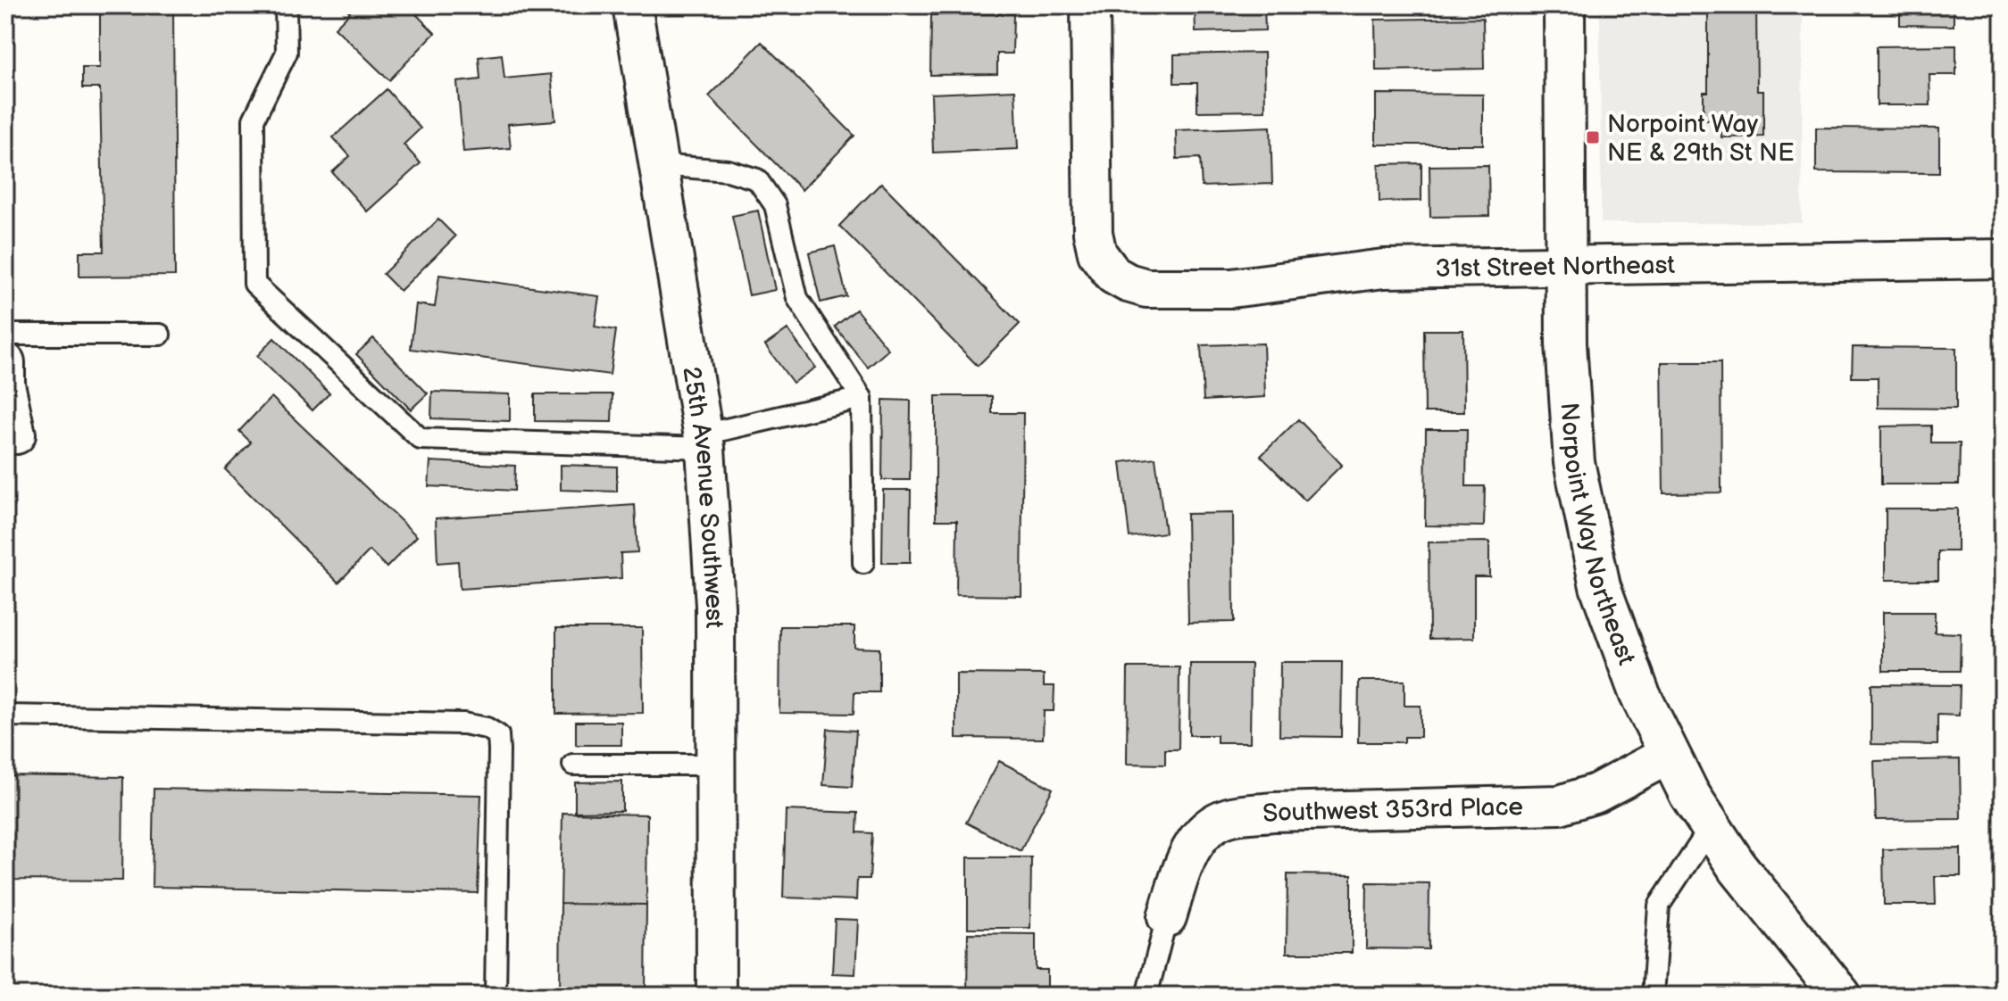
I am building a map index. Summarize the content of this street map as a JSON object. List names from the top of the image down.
{
  "streets": {
    "street": [
      "31st Street Northeast",
      "25th Avenue Southwest",
      "Norpoint Way Northeast",
      "Southwest 353rd Place"
    ]
  },
  "crossings": [
    ["31st Street Northeast", "Norpoint Way Northeast"],
    ["Norpoint Way Northeast", "Southwest 353rd Place"]
  ],
  "places": {
    "transit": ["Norpoint Way NE & 29th St NE"]
  }
}
